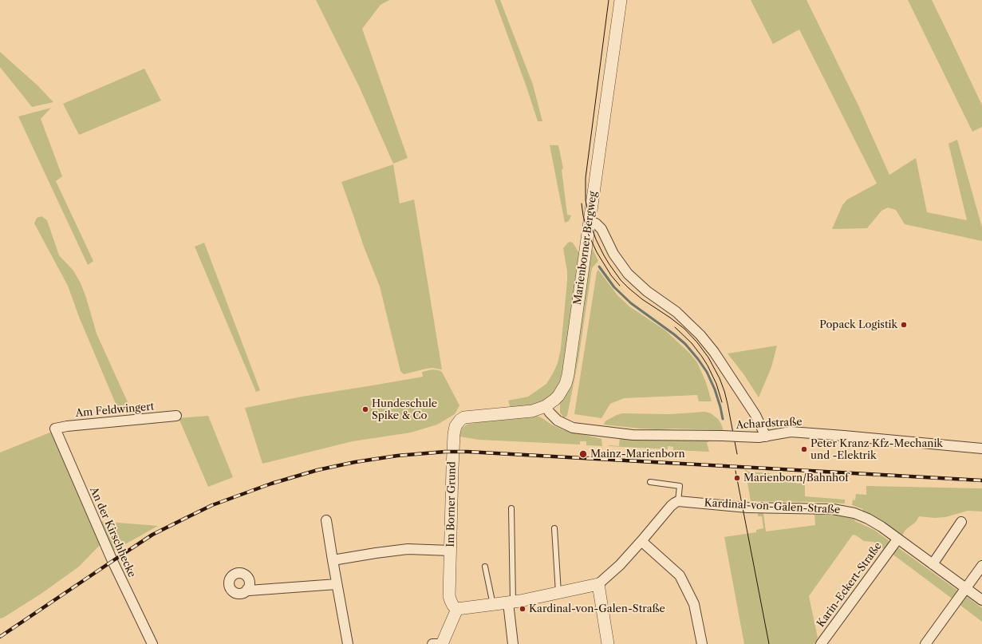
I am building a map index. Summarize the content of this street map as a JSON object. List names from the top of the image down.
{
  "streets": {
    "street": [
      "Marienborner Bergweg",
      "Am Feldwingert",
      "Achardstraße",
      "Im Borner Grund",
      "Kardinal-von-Galen-Straße",
      "An der Kirschhecke",
      "Karin-Eckert-Straße"
    ]
  },
  "crossings": [
    ["Marienborner Bergweg", "Achardstraße"],
    ["Marienborner Bergweg", "Im Borner Grund"],
    ["Am Feldwingert", "An der Kirschhecke"],
    ["Kardinal-von-Galen-Straße", "Karin-Eckert-Straße"]
  ],
  "places": [
    "Popack Logistik",
    "Hundeschule Spike & Co",
    "Peter Kranz Kfz-Mechanik und -Elektrik",
    "Mainz-Marienborn",
    "Marienborn/Bahnhof",
    "Kardinal-von-Galen-Straße"
  ]
}
